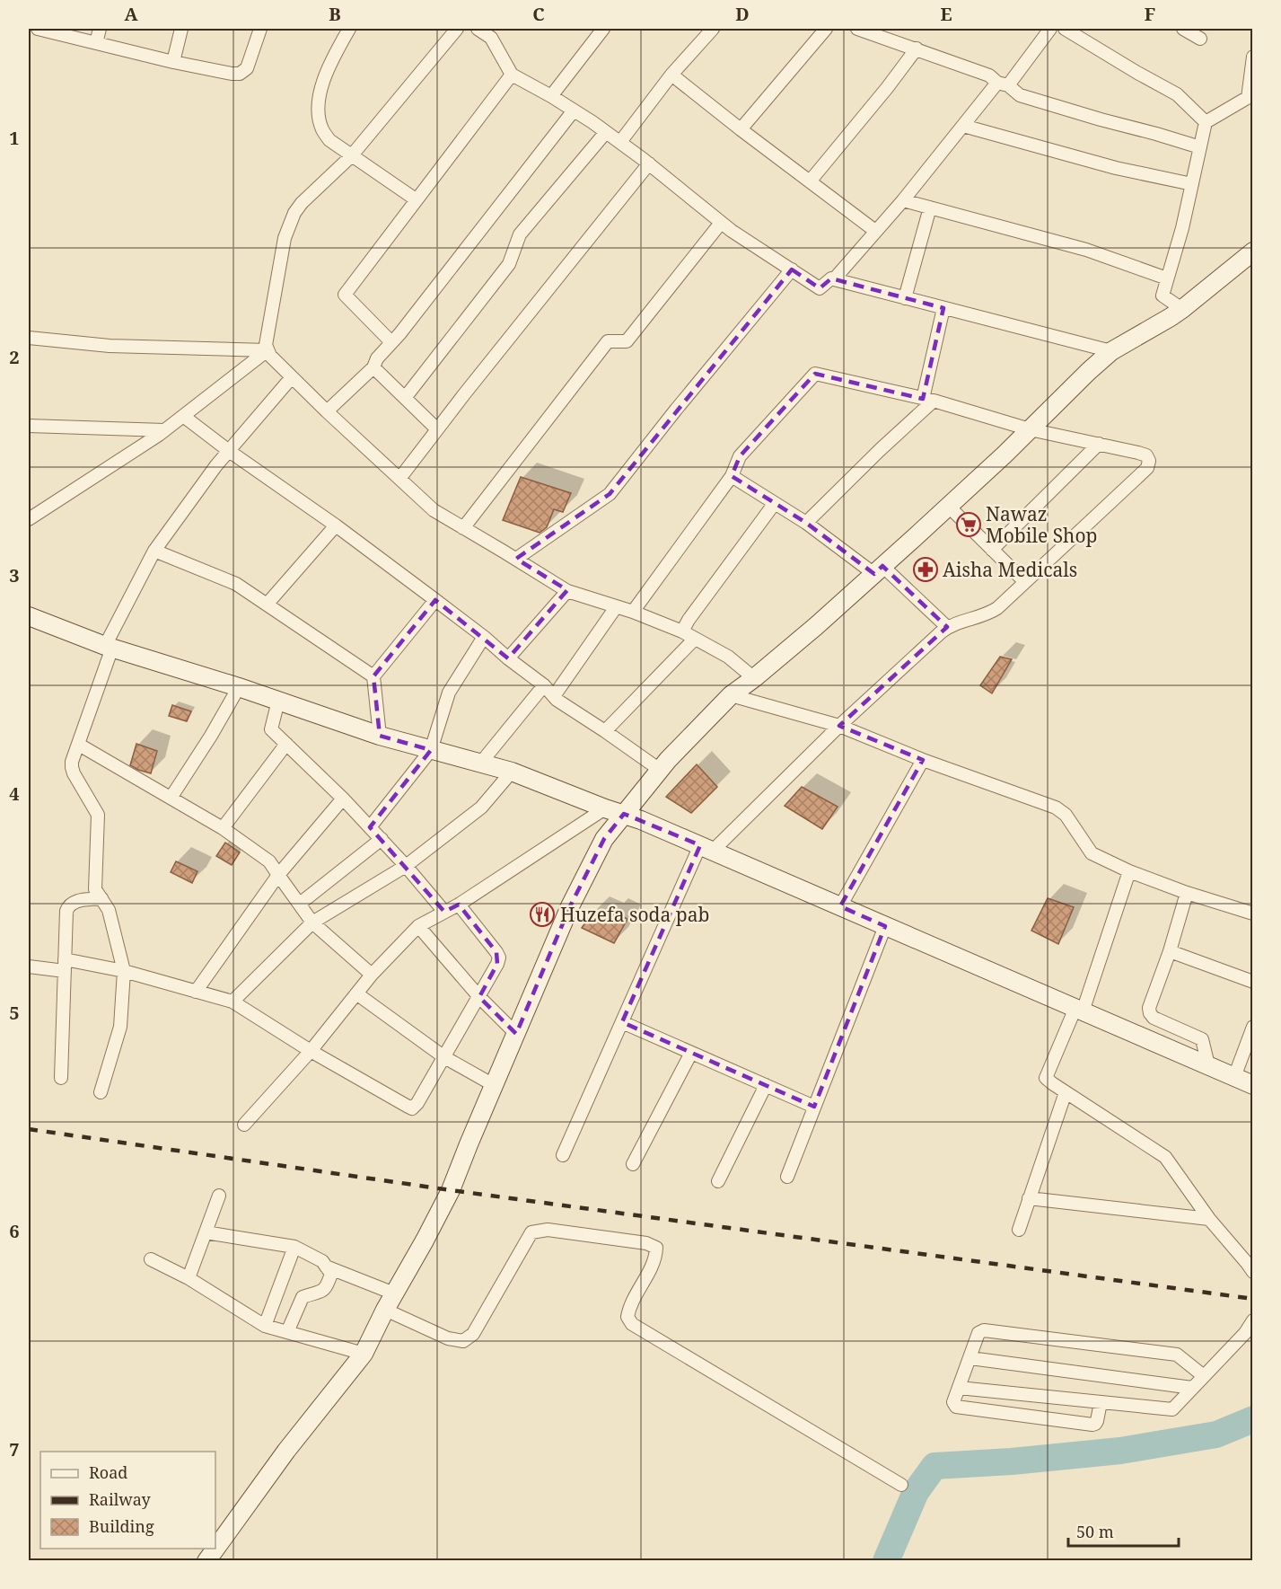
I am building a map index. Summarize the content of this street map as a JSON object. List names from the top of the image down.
{
  "places": {
    "supermarket": ["Nawaz Mobile Shop"],
    "pharmacy": ["Aisha Medicals"],
    "restaurant": ["Huzefa soda pab"]
  },
  "legend": ["Road", "Railway", "Building"],
  "scale_bar": "50 m",
  "grid": {
    "columns": [
      "A",
      "B",
      "C",
      "D",
      "E",
      "F"
    ],
    "rows": [
      "1",
      "2",
      "3",
      "4",
      "5",
      "6",
      "7"
    ]
  }
}
